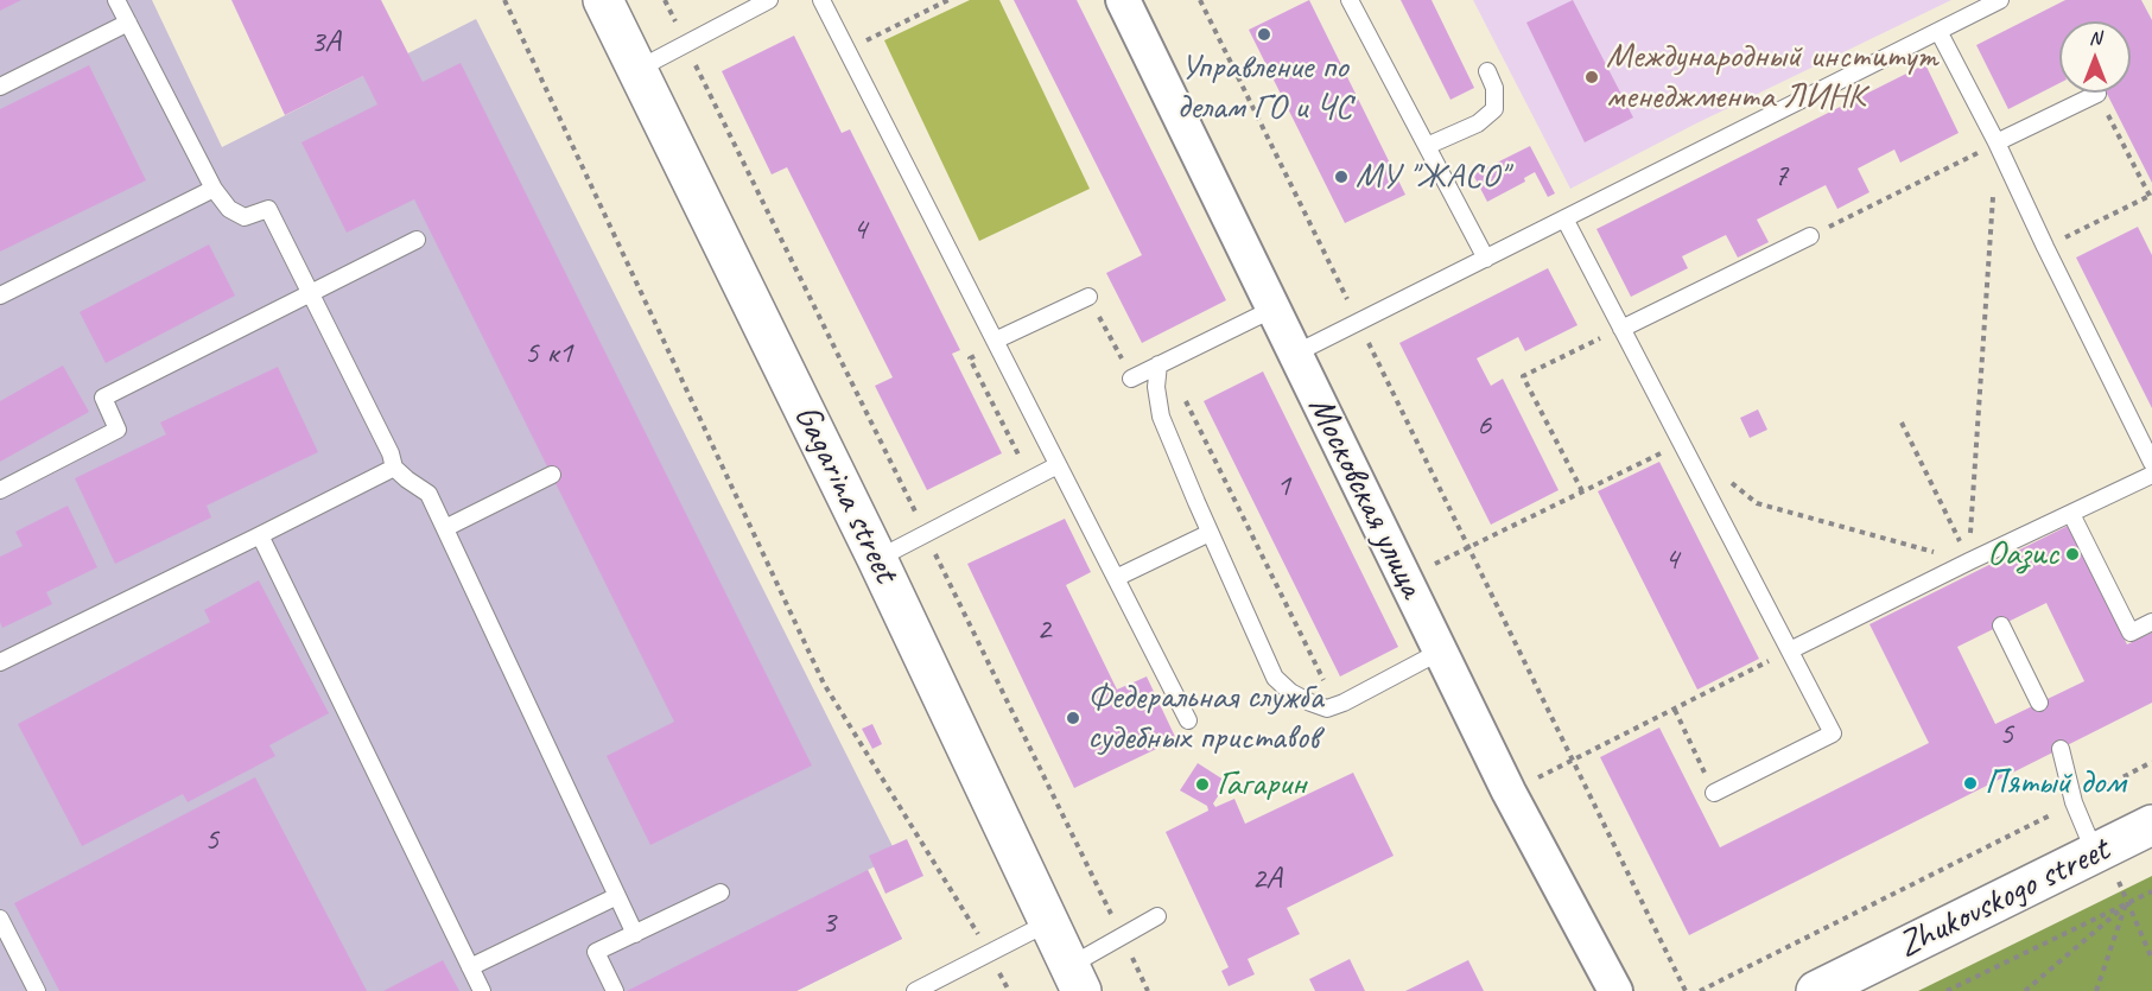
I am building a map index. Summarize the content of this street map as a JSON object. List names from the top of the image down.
{
  "streets": {
    "main road": ["Gagarina street", "Zhukovskogo street"],
    "street": ["Московская улица"]
  },
  "places": [
    "Управление по делам ГО и ЧС",
    "Международный институт менеджмента ЛИНК",
    "МУ \"ЖАСО\"",
    "Оазис",
    "Федеральная служба судебных приставов",
    "Пятый дом",
    "Гагарин"
  ],
  "house_numbers": [
    "3А",
    "7",
    "4",
    "5 к1",
    "6",
    "1",
    "4",
    "2",
    "5",
    "5",
    "2А",
    "3"
  ],
  "north": "top"
}
